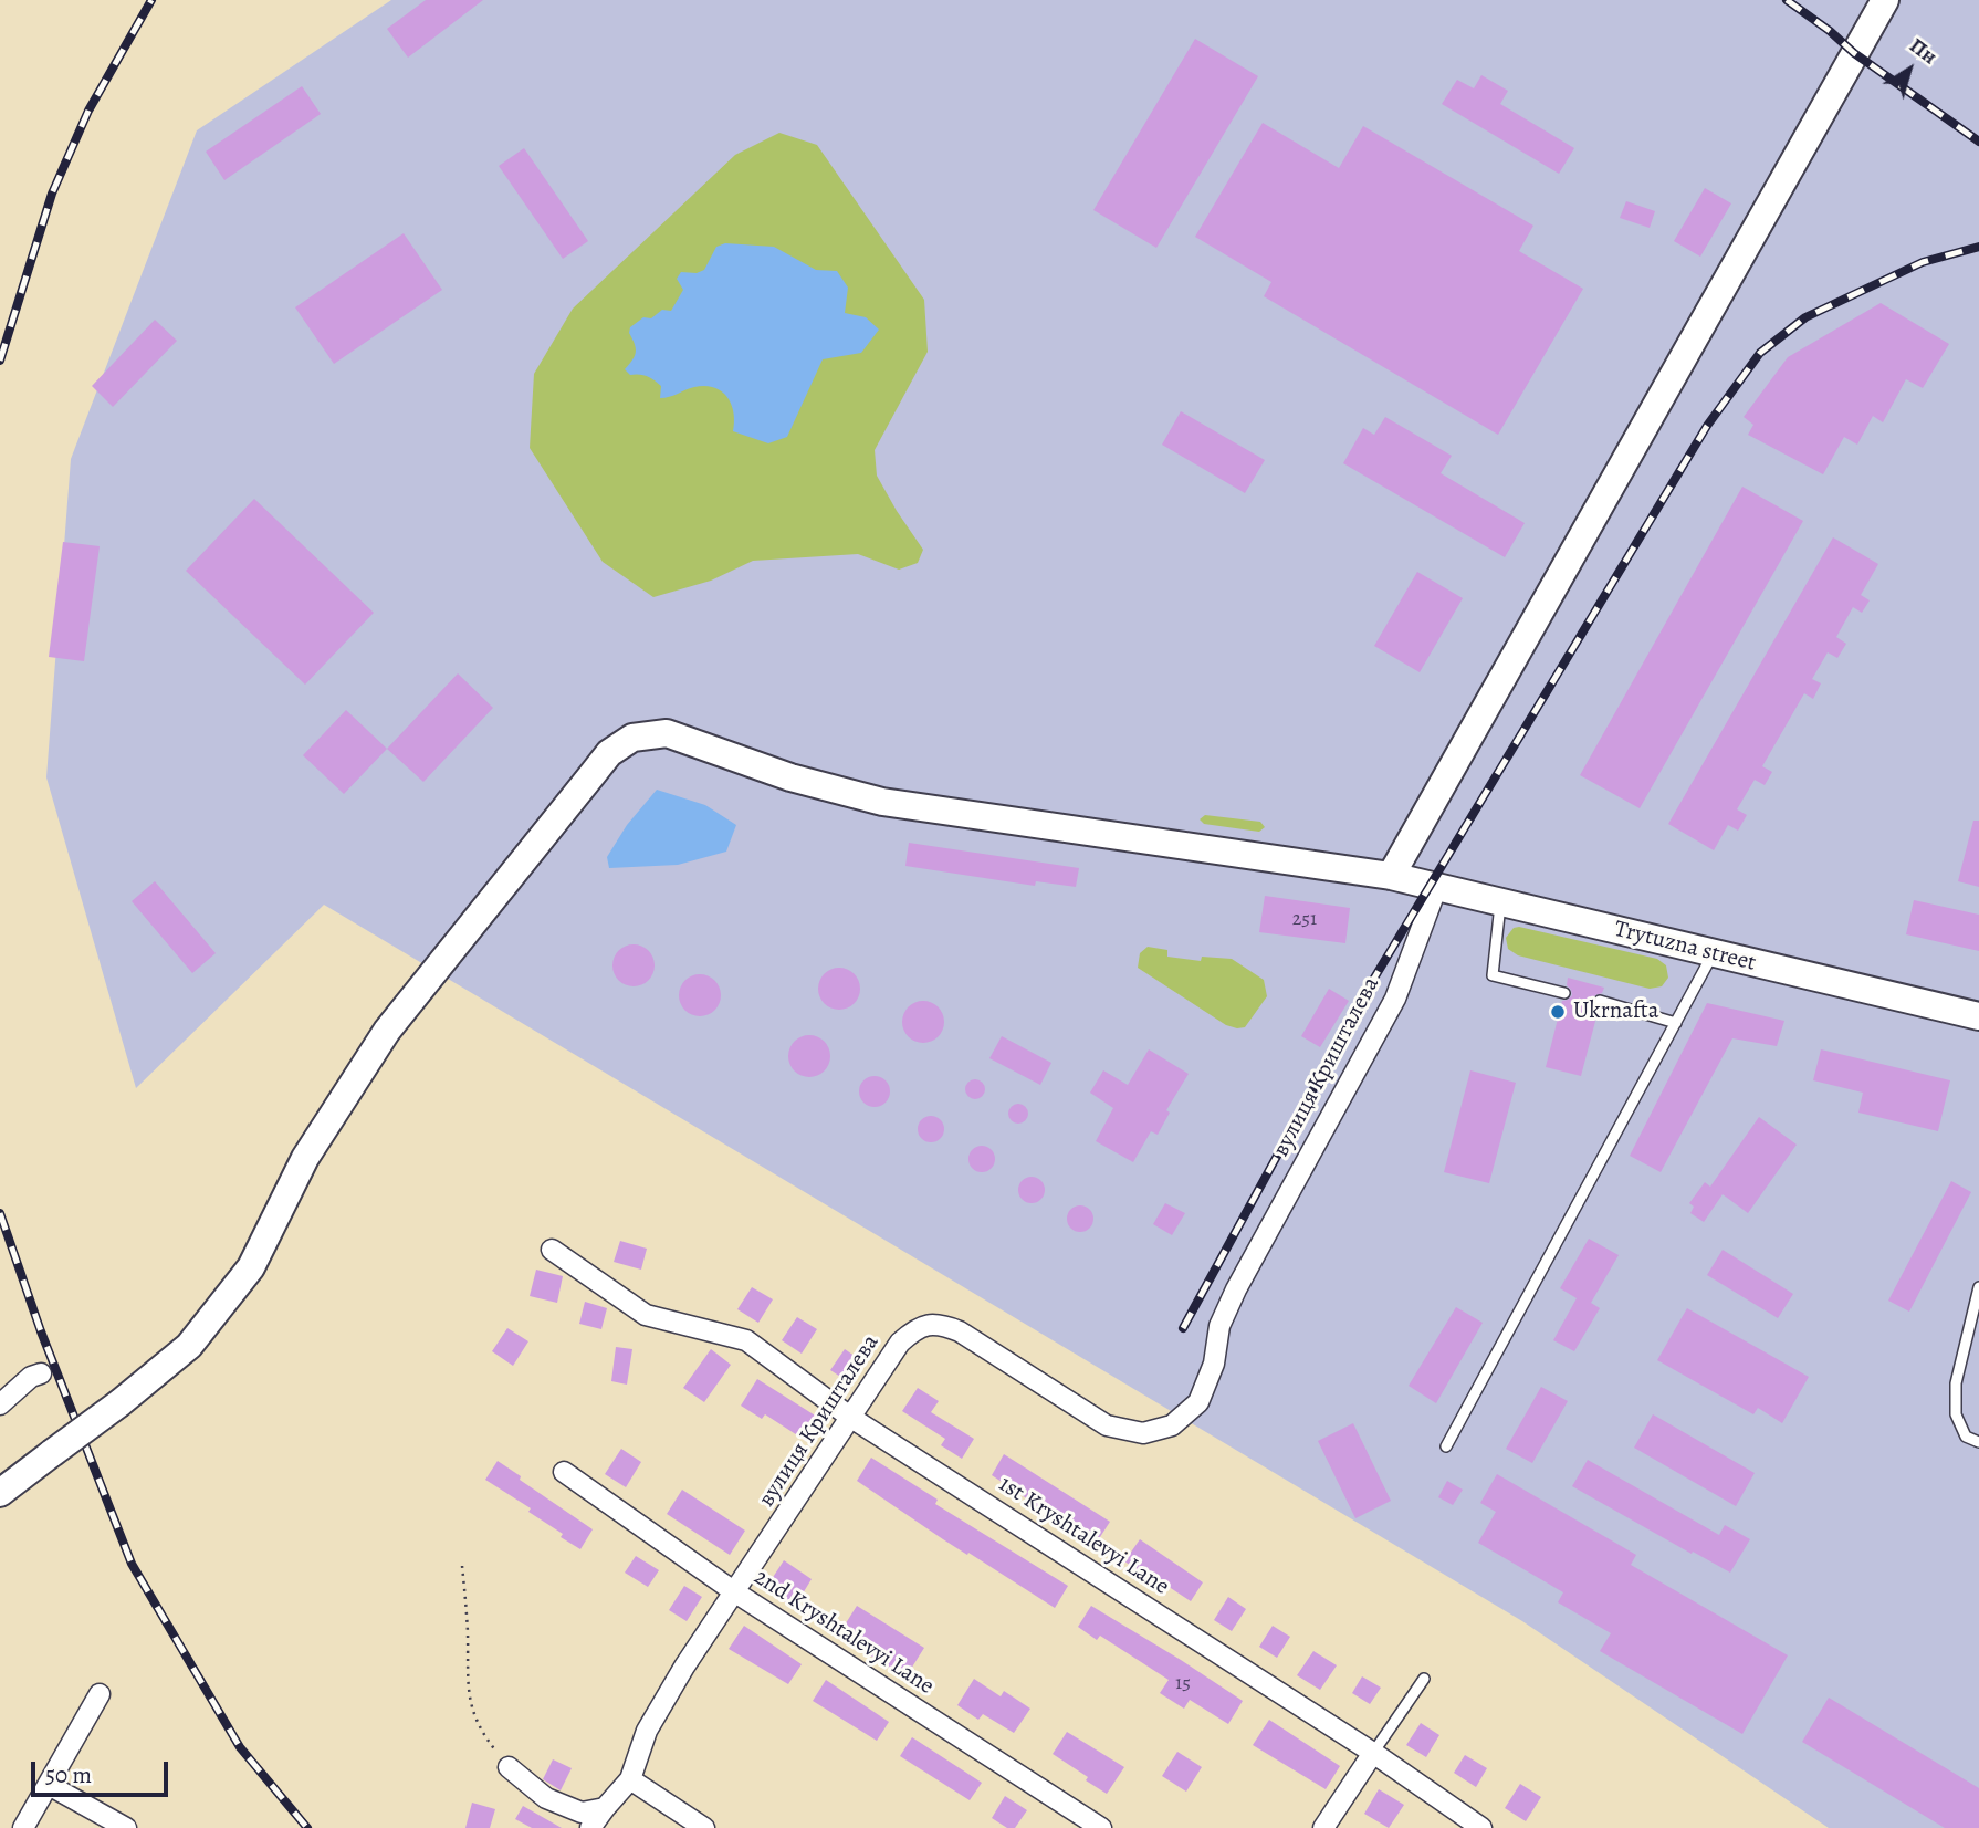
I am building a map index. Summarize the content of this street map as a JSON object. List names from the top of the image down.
{
  "streets": {
    "street": [
      "Trytuzna street",
      "вулиця Кришталева",
      "1st Kryshtalevyi Lane",
      "2nd Kryshtalevyi Lane"
    ]
  },
  "crossings": [
    ["Trytuzna street", "вулиця Кришталева"],
    ["вулиця Кришталева", "1st Kryshtalevyi Lane"],
    ["вулиця Кришталева", "2nd Kryshtalevyi Lane"]
  ],
  "places": ["Ukrnafta"],
  "house_numbers": ["251", "15"],
  "scale_bar": "50 m",
  "north": "top right"
}
